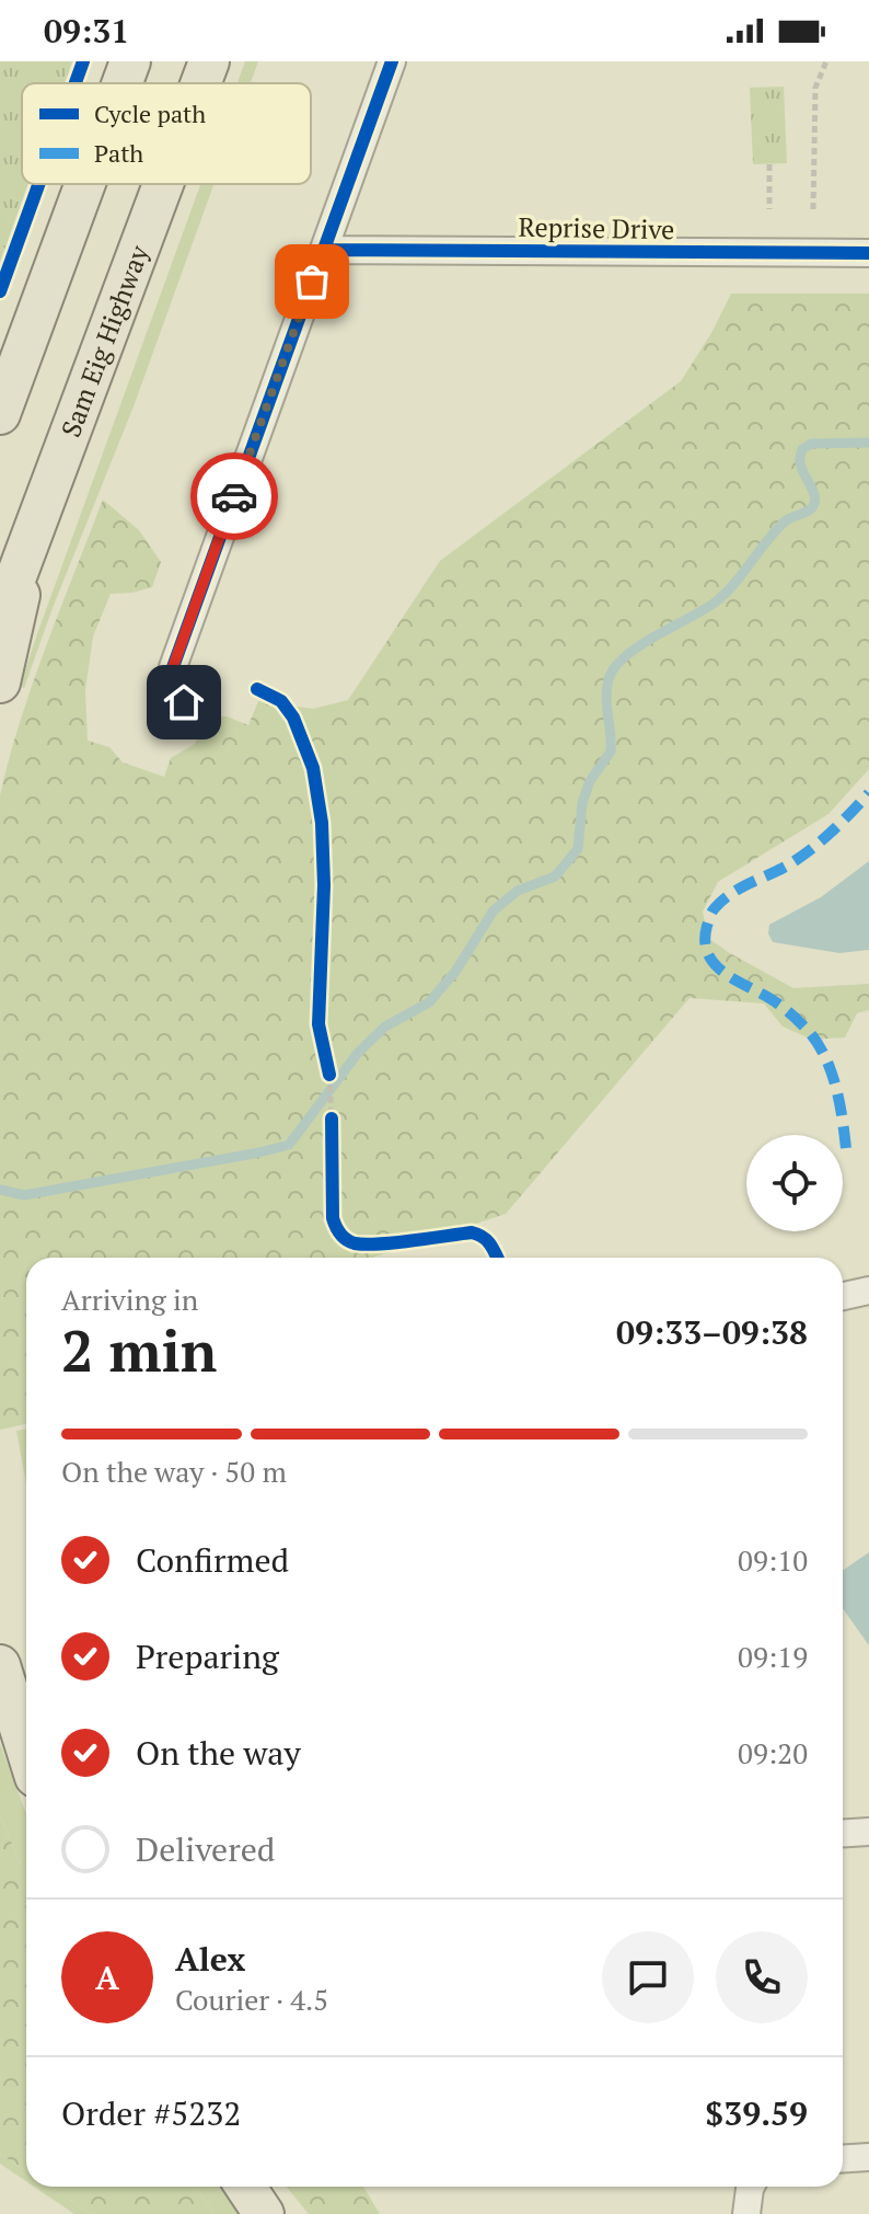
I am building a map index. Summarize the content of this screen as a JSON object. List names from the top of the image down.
{
  "streets": {
    "main road": ["Sam Eig Highway"],
    "street": ["Reprise Drive"]
  },
  "legend": ["Cycle path", "Path"],
  "page": {
    "status": "09:31",
    "heading": ["2 min", "Arriving in", "09:33–09:38"],
    "panel": [
      "Alex",
      "Courier · 4.5",
      "Order #5232",
      "$39.59"
    ],
    "bar": "On the way · 50 m",
    "list": [
      ["Confirmed", "09:10"],
      ["Preparing", "09:19"],
      ["On the way", "09:20"],
      "Delivered"
    ],
    "round": "A"
  }
}
